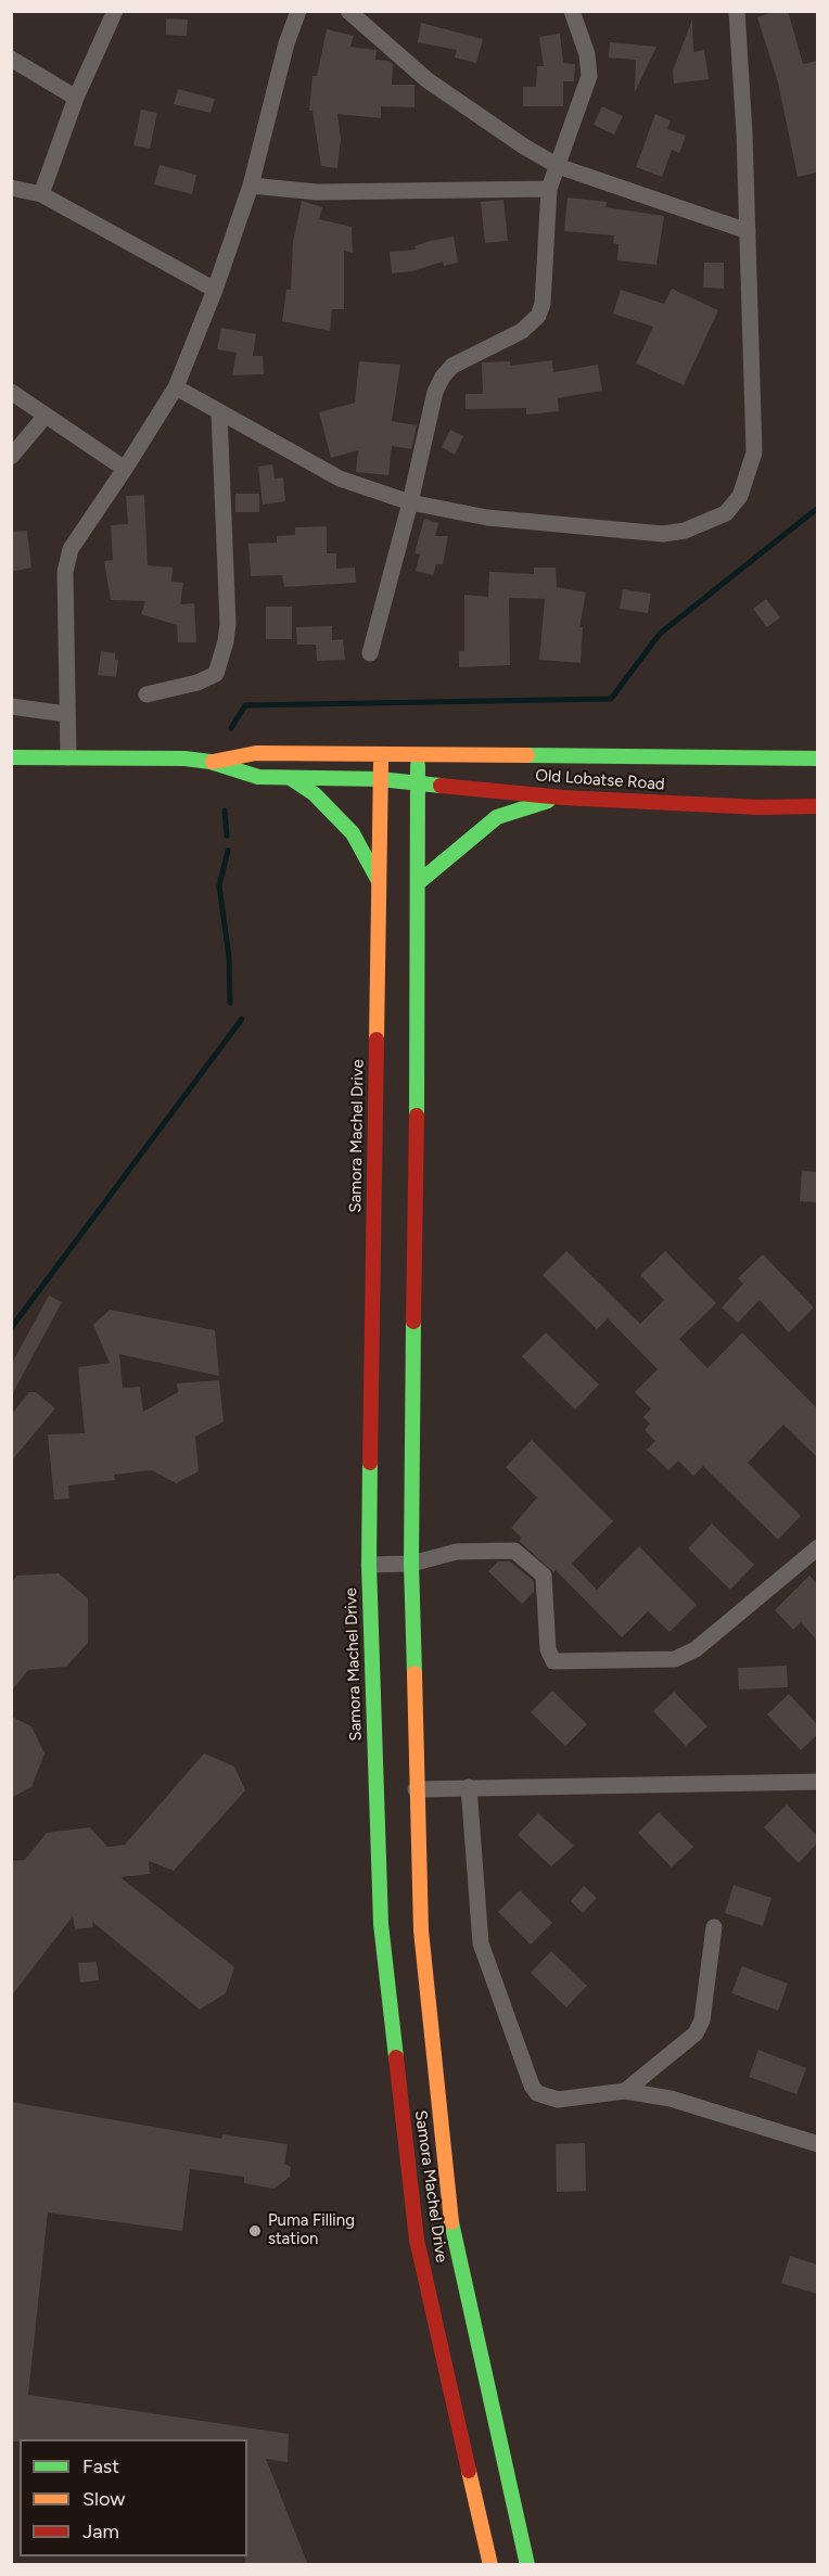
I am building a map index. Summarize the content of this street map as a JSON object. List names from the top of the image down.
{
  "streets": {
    "main road": ["Old Lobatse Road", "Samora Machel Drive"]
  },
  "crossings": [
    ["Old Lobatse Road", "Samora Machel Drive"]
  ],
  "places": ["Puma Filling station"],
  "legend": ["Fast", "Slow", "Jam"]
}
